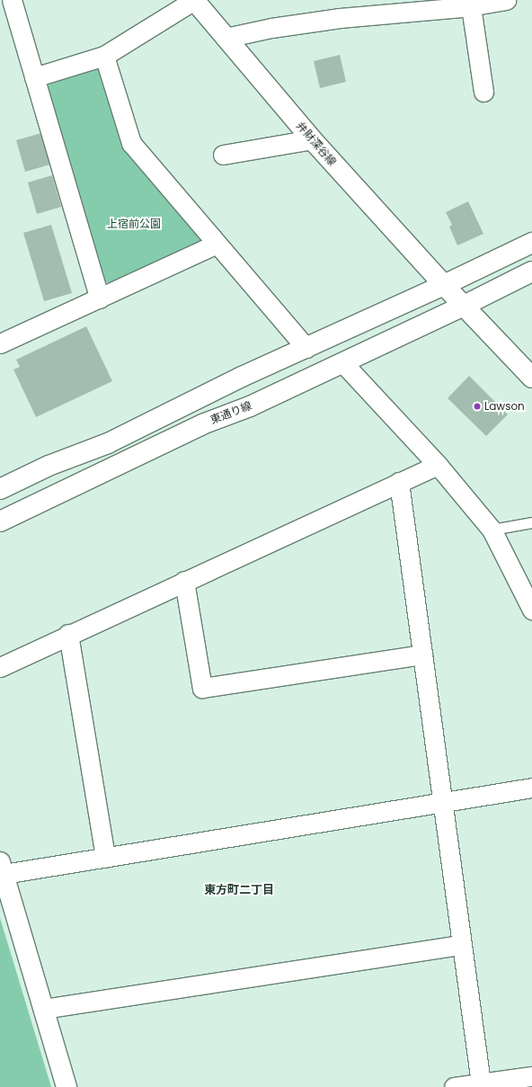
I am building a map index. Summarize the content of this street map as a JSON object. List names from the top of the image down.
{
  "streets": {
    "street": ["弁財深谷線", "東通り線"]
  },
  "crossings": [
    ["弁財深谷線", "東通り線"]
  ],
  "districts": ["東方町二丁目"],
  "parks": ["上宿前公園"],
  "places": ["Lawson"]
}
